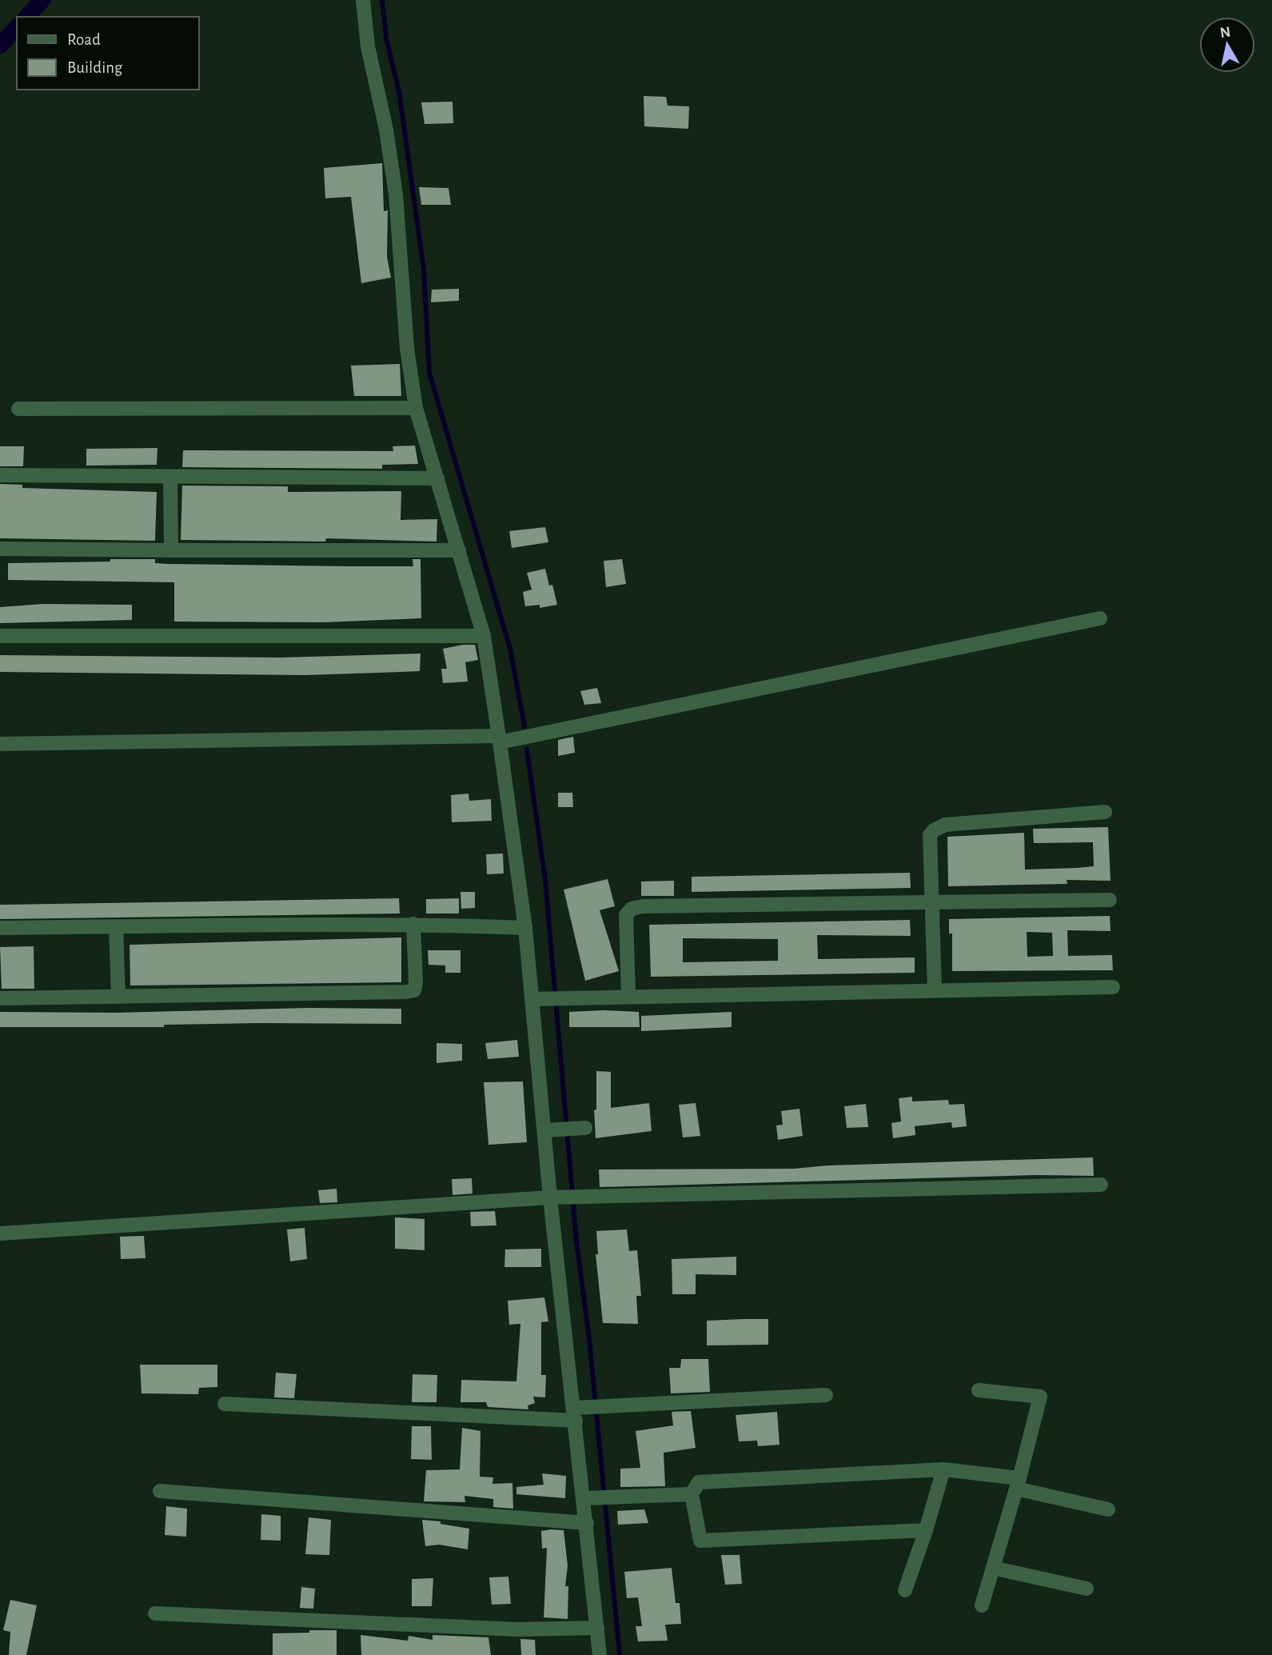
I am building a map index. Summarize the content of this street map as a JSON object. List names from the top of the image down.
{
  "legend": ["Road", "Building"],
  "north": "top"
}
